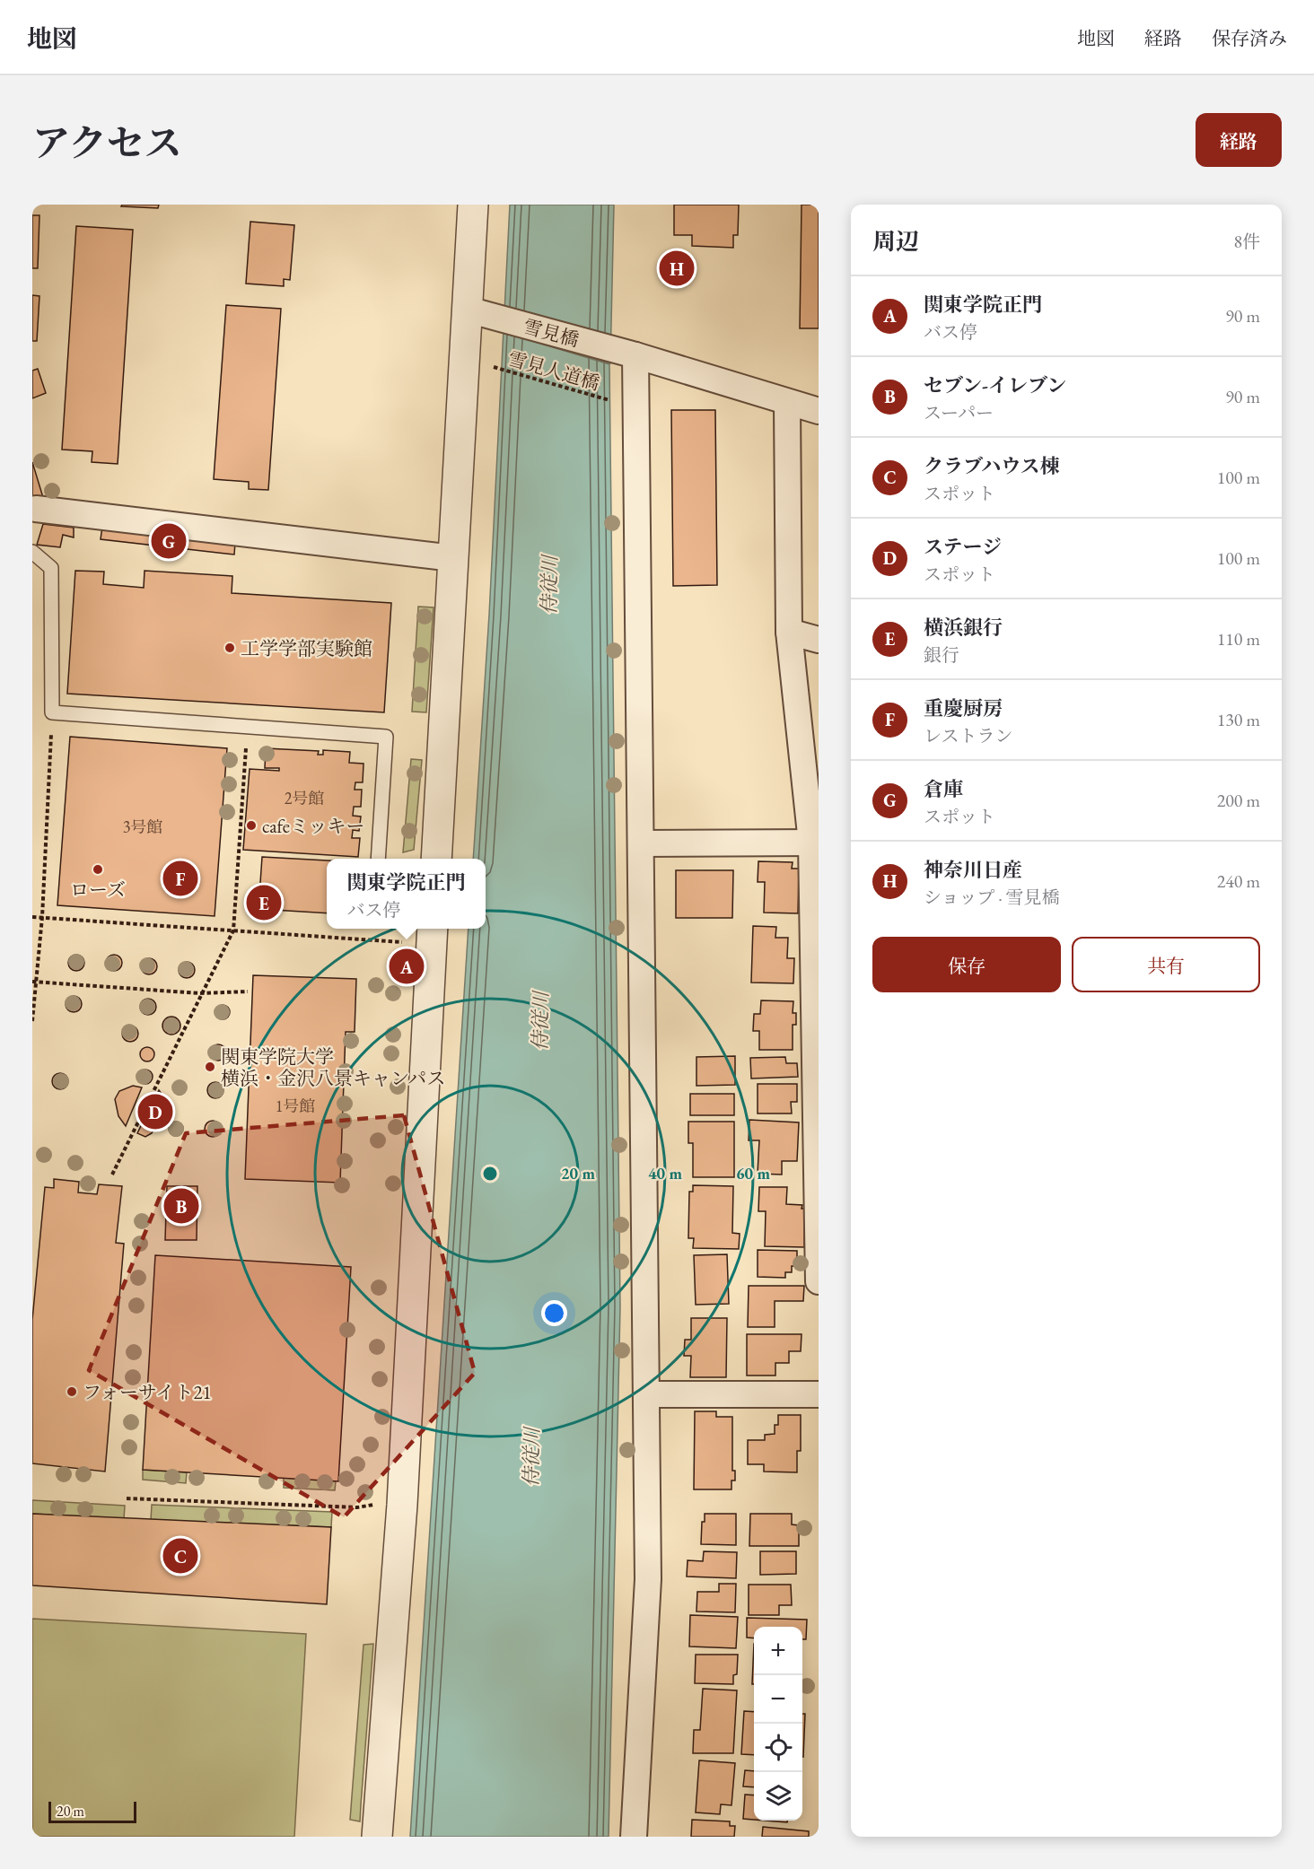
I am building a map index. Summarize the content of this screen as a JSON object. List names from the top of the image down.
{
  "streets": {
    "street": ["雪見橋"],
    "path": ["雪見人道橋"]
  },
  "water": ["侍従川"],
  "places": [
    "工学学部実験館",
    "cafeミッキー",
    "ローズ",
    "関東学院大学 横浜・金沢八景キャンパス",
    "フォーサイト21"
  ],
  "house_numbers": ["2号館", "3号館", "1号館"],
  "scale_bar": "20 m",
  "page": {
    "header": "地図",
    "nav": ["地図", "経路", "保存済み"],
    "title": "アクセス",
    "buttons": [
      "経路",
      ["保存", "共有"]
    ],
    "heading": ["周辺", "8件"],
    "pins": [
      "H",
      "G",
      "F",
      "E",
      "A",
      "D",
      "B",
      "C"
    ],
    "list": [
      {
        "mark": "A",
        "name": "関東学院正門",
        "note": "バス停",
        "value": "90 m"
      },
      {
        "mark": "B",
        "name": "セブン-イレブン",
        "note": "スーパー",
        "value": "90 m"
      },
      {
        "mark": "C",
        "name": "クラブハウス棟",
        "note": "スポット",
        "value": "100 m"
      },
      {
        "mark": "D",
        "name": "ステージ",
        "note": "スポット",
        "value": "100 m"
      },
      {
        "mark": "E",
        "name": "横浜銀行",
        "note": "銀行",
        "value": "110 m"
      },
      {
        "mark": "F",
        "name": "重慶厨房",
        "note": "レストラン",
        "value": "130 m"
      },
      {
        "mark": "G",
        "name": "倉庫",
        "note": "スポット",
        "value": "200 m"
      },
      {
        "mark": "H",
        "name": "神奈川日産",
        "note": "ショップ · 雪見橋",
        "value": "240 m"
      }
    ],
    "popup": ["関東学院正門", "バス停"],
    "map_buttons": ["+", "−"],
    "scale": "20 m"
  },
  "rings": ["20 m", "40 m", "60 m"]
}
